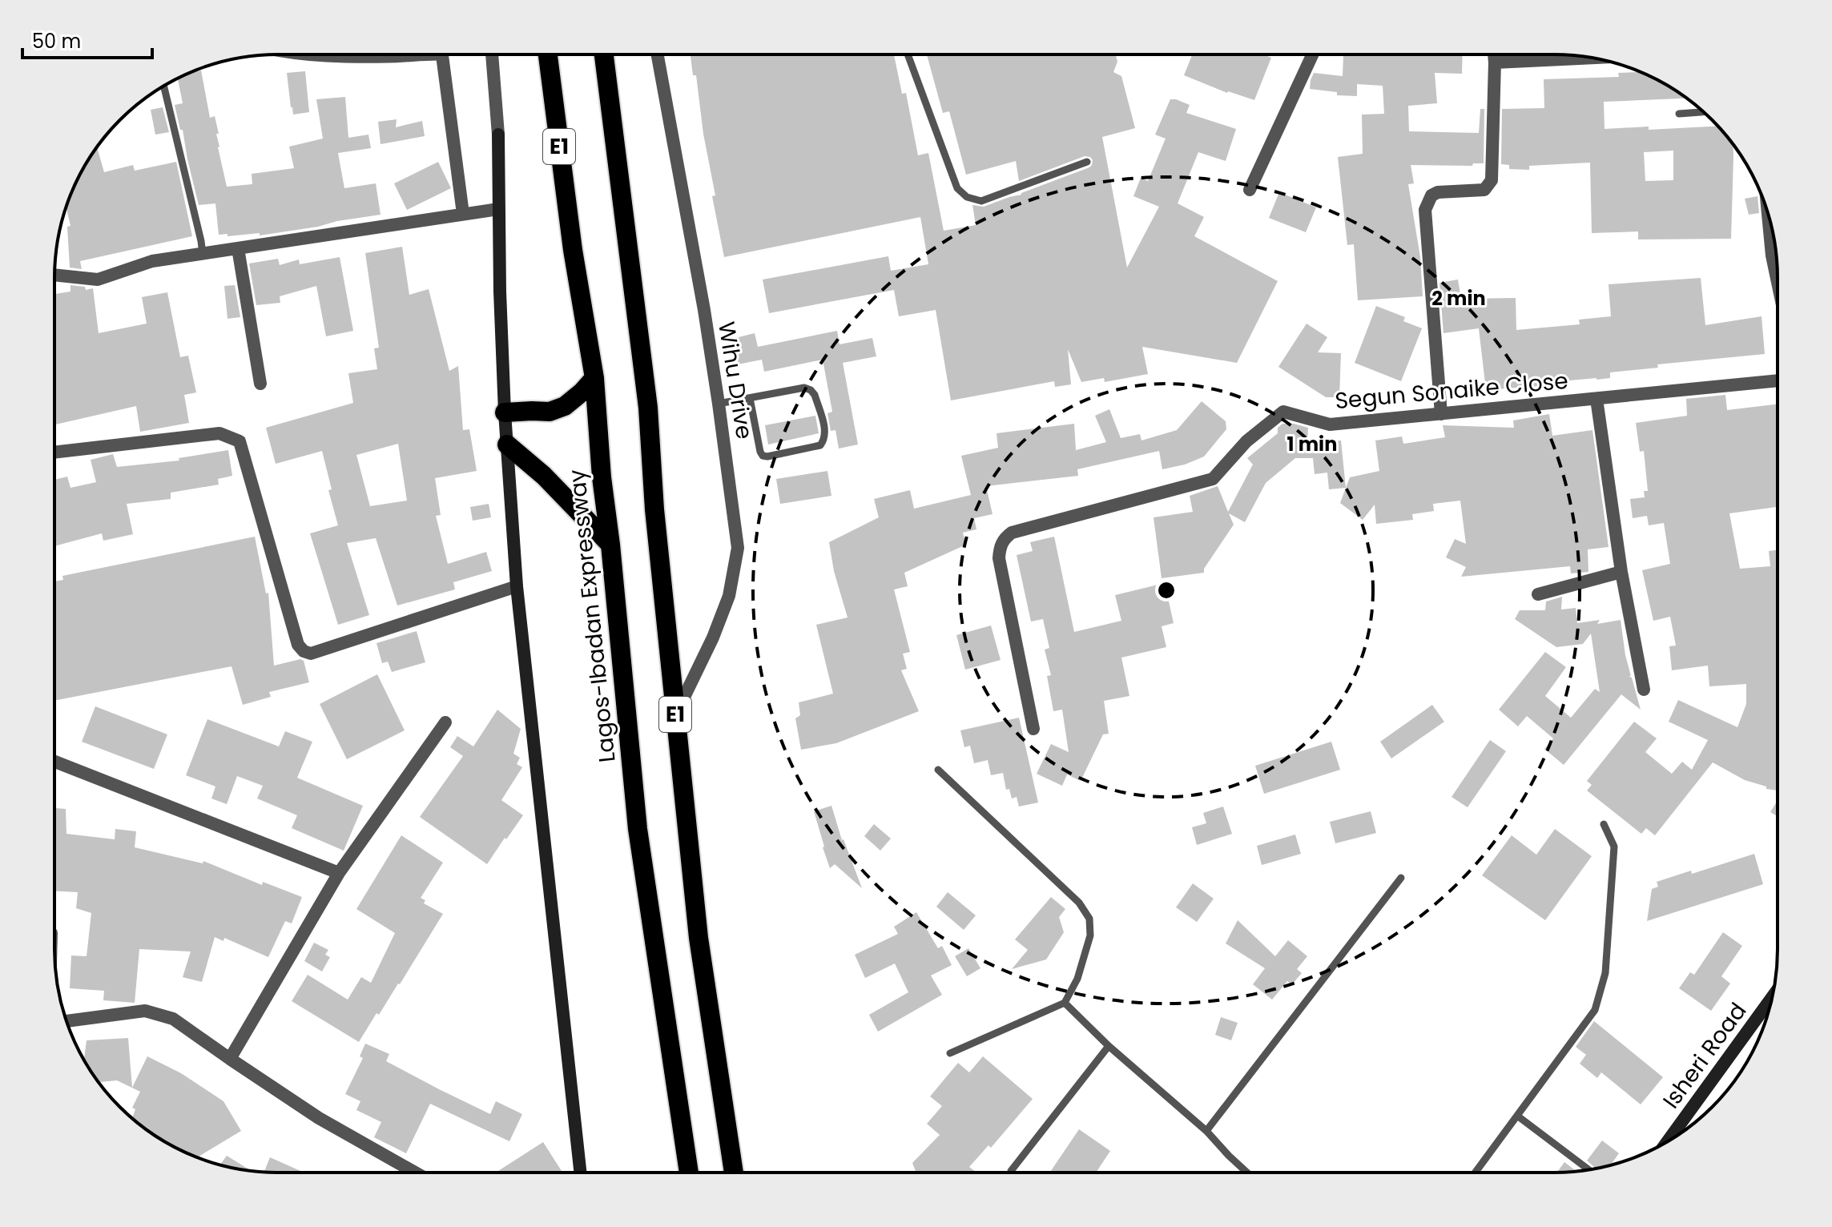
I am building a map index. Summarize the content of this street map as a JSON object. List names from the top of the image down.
{
  "streets": {
    "highway": ["E1", "Lagos-Ibadan Expressway"],
    "main road": ["Isheri Road"],
    "street": ["Wihu Drive", "Segun Sonaike Close"]
  },
  "crossings": [
    ["E1", "Wihu Drive"]
  ],
  "scale_bar": "50 m",
  "rings": ["2 min", "1 min"]
}
